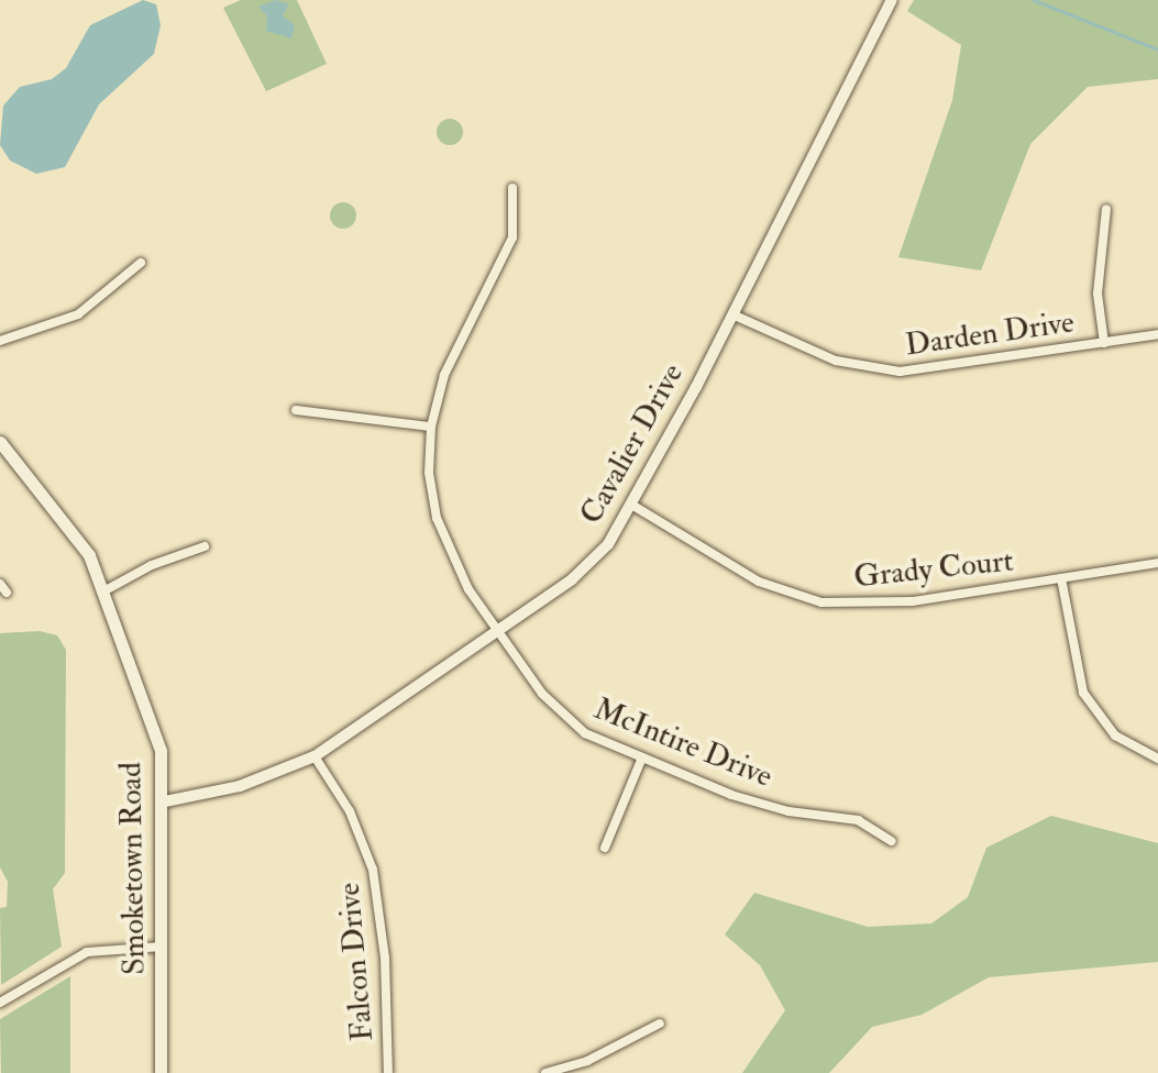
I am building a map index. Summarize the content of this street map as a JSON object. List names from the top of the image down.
{
  "streets": {
    "main road": ["Smoketown Road"],
    "street": [
      "Darden Drive",
      "Cavalier Drive",
      "Grady Court",
      "McIntire Drive",
      "Falcon Drive"
    ]
  },
  "crossings": [
    ["Darden Drive", "Cavalier Drive"],
    ["Cavalier Drive", "Grady Court"],
    ["Cavalier Drive", "McIntire Drive"],
    ["Cavalier Drive", "Smoketown Road"],
    ["Cavalier Drive", "Falcon Drive"]
  ]
}
